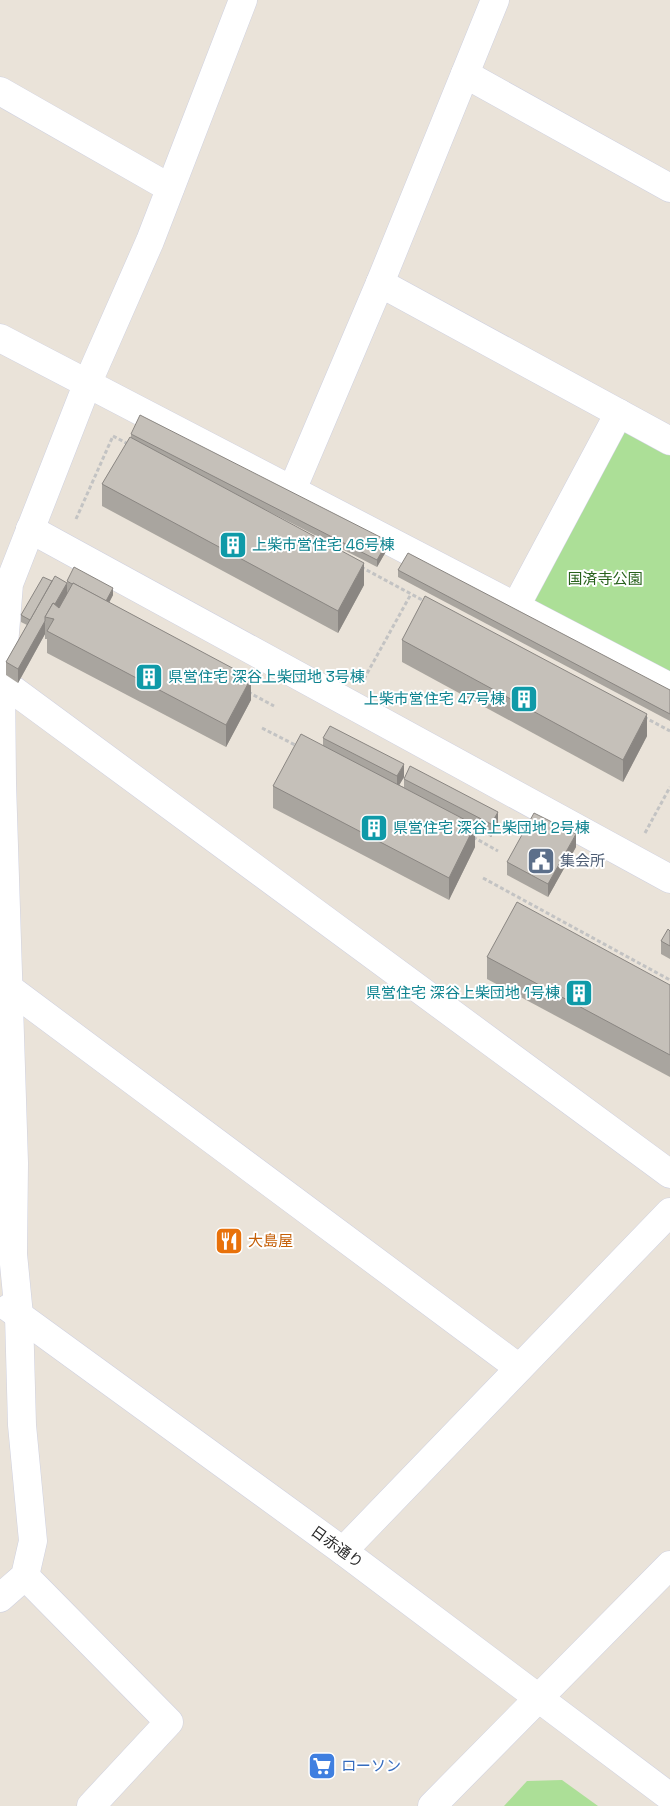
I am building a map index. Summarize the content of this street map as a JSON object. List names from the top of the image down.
{
  "streets": {
    "street": ["日赤通り"]
  },
  "parks": ["国済寺公園"],
  "places": {
    "building": [
      "上柴市営住宅 46号棟",
      "県営住宅 深谷上柴団地 3号棟",
      "上柴市営住宅 47号棟",
      "県営住宅 深谷上柴団地 2号棟",
      "県営住宅 深谷上柴団地 1号棟"
    ],
    "public building": ["集会所"],
    "restaurant": ["大島屋"],
    "supermarket": ["ローソン"]
  }
}
